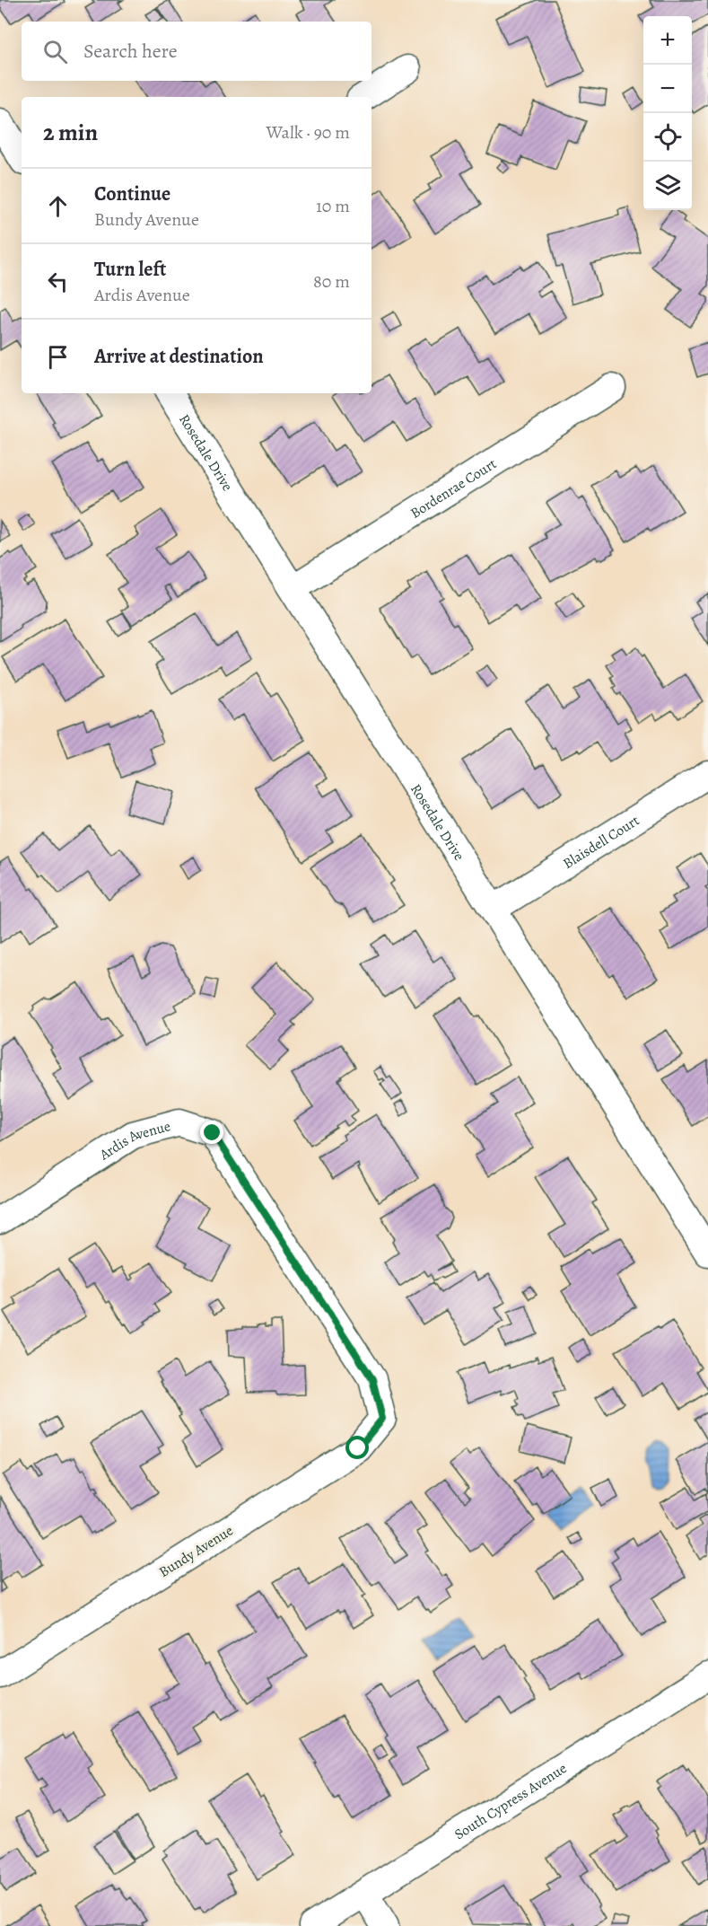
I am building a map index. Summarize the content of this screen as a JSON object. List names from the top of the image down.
{
  "streets": {
    "street": [
      "Rosedale Drive",
      "Bordenrae Court",
      "Blaisdell Court",
      "Ardis Avenue",
      "Bundy Avenue",
      "South Cypress Avenue"
    ]
  },
  "crossings": [
    ["Rosedale Drive", "Bordenrae Court"],
    ["Rosedale Drive", "Blaisdell Court"],
    ["Ardis Avenue", "Bundy Avenue"]
  ],
  "page": {
    "map_buttons": ["+", "−"],
    "search": "Search here",
    "heading": ["2 min", "Walk · 90 m"],
    "list": [
      ["Continue", "Bundy Avenue", "10 m"],
      ["Turn left", "Ardis Avenue", "80 m"],
      "Arrive at destination"
    ]
  }
}
